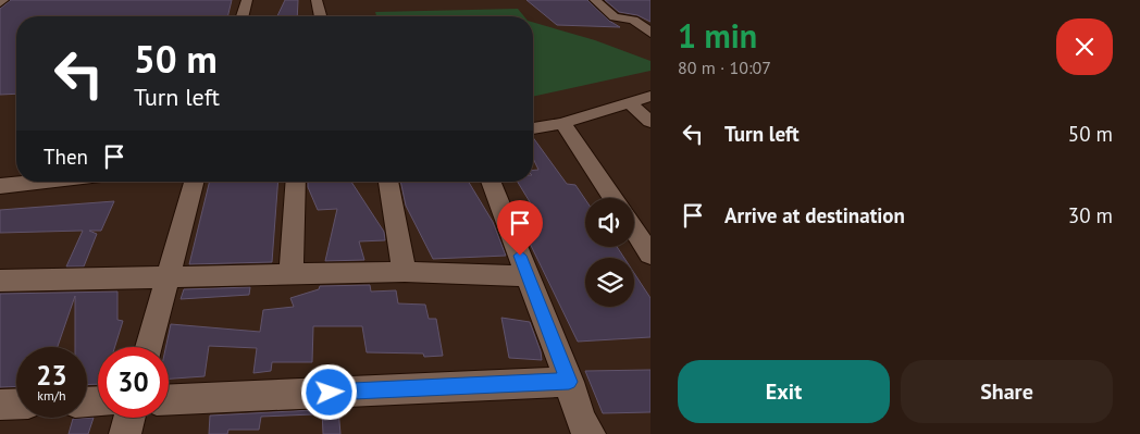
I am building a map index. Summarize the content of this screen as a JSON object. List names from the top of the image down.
{
  "page": {
    "heading": ["1 min", "80 m · 10:07"],
    "turn": ["50 m", "Turn left"],
    "list": [
      {
        "name": "Turn left",
        "value": "50 m"
      },
      {
        "name": "Arrive at destination",
        "value": "30 m"
      }
    ],
    "then": "Then",
    "speed": "23 km/h",
    "limit": "30",
    "buttons": ["Exit", "Share"]
  }
}
